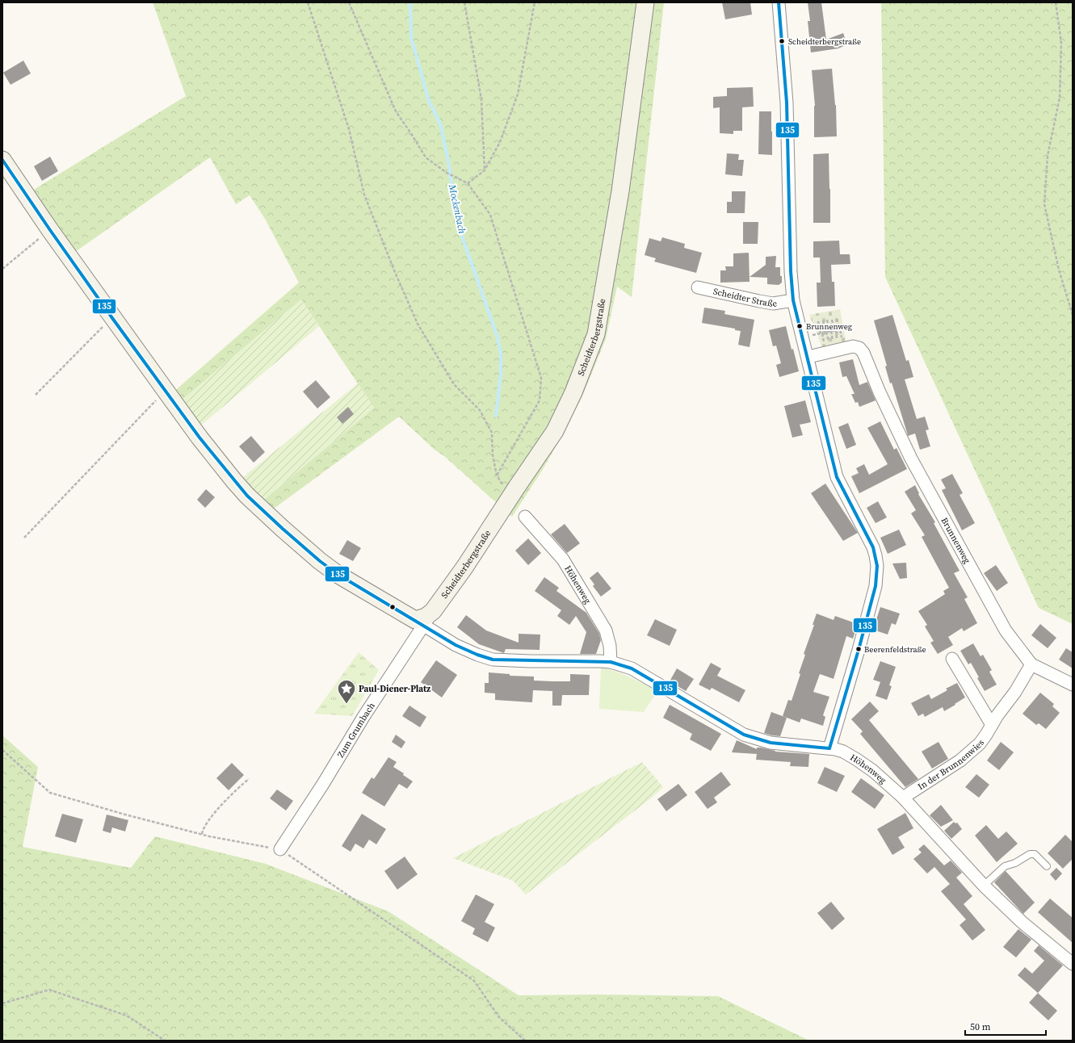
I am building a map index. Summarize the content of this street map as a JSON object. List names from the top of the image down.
{
  "streets": {
    "street": [
      "Scheidter Straße",
      "Scheidterbergstraße",
      "Brunnenweg",
      "Höhenweg",
      "Zum Grumbach",
      "In der Brunnenwies"
    ]
  },
  "crossings": [
    ["Scheidterbergstraße", "Höhenweg"],
    ["Scheidterbergstraße", "Zum Grumbach"],
    ["Brunnenweg", "In der Brunnenwies"],
    ["Höhenweg", "Zum Grumbach"],
    ["Höhenweg", "In der Brunnenwies"]
  ],
  "water": ["Mockenbach"],
  "places": {
    "other": ["Scheidterbergstraße", "Brunnenweg", "Beerenfeldstraße"],
    "place": ["Paul-Diener-Platz"]
  },
  "lines": ["transit line 135"],
  "scale_bar": "50 m"
}
